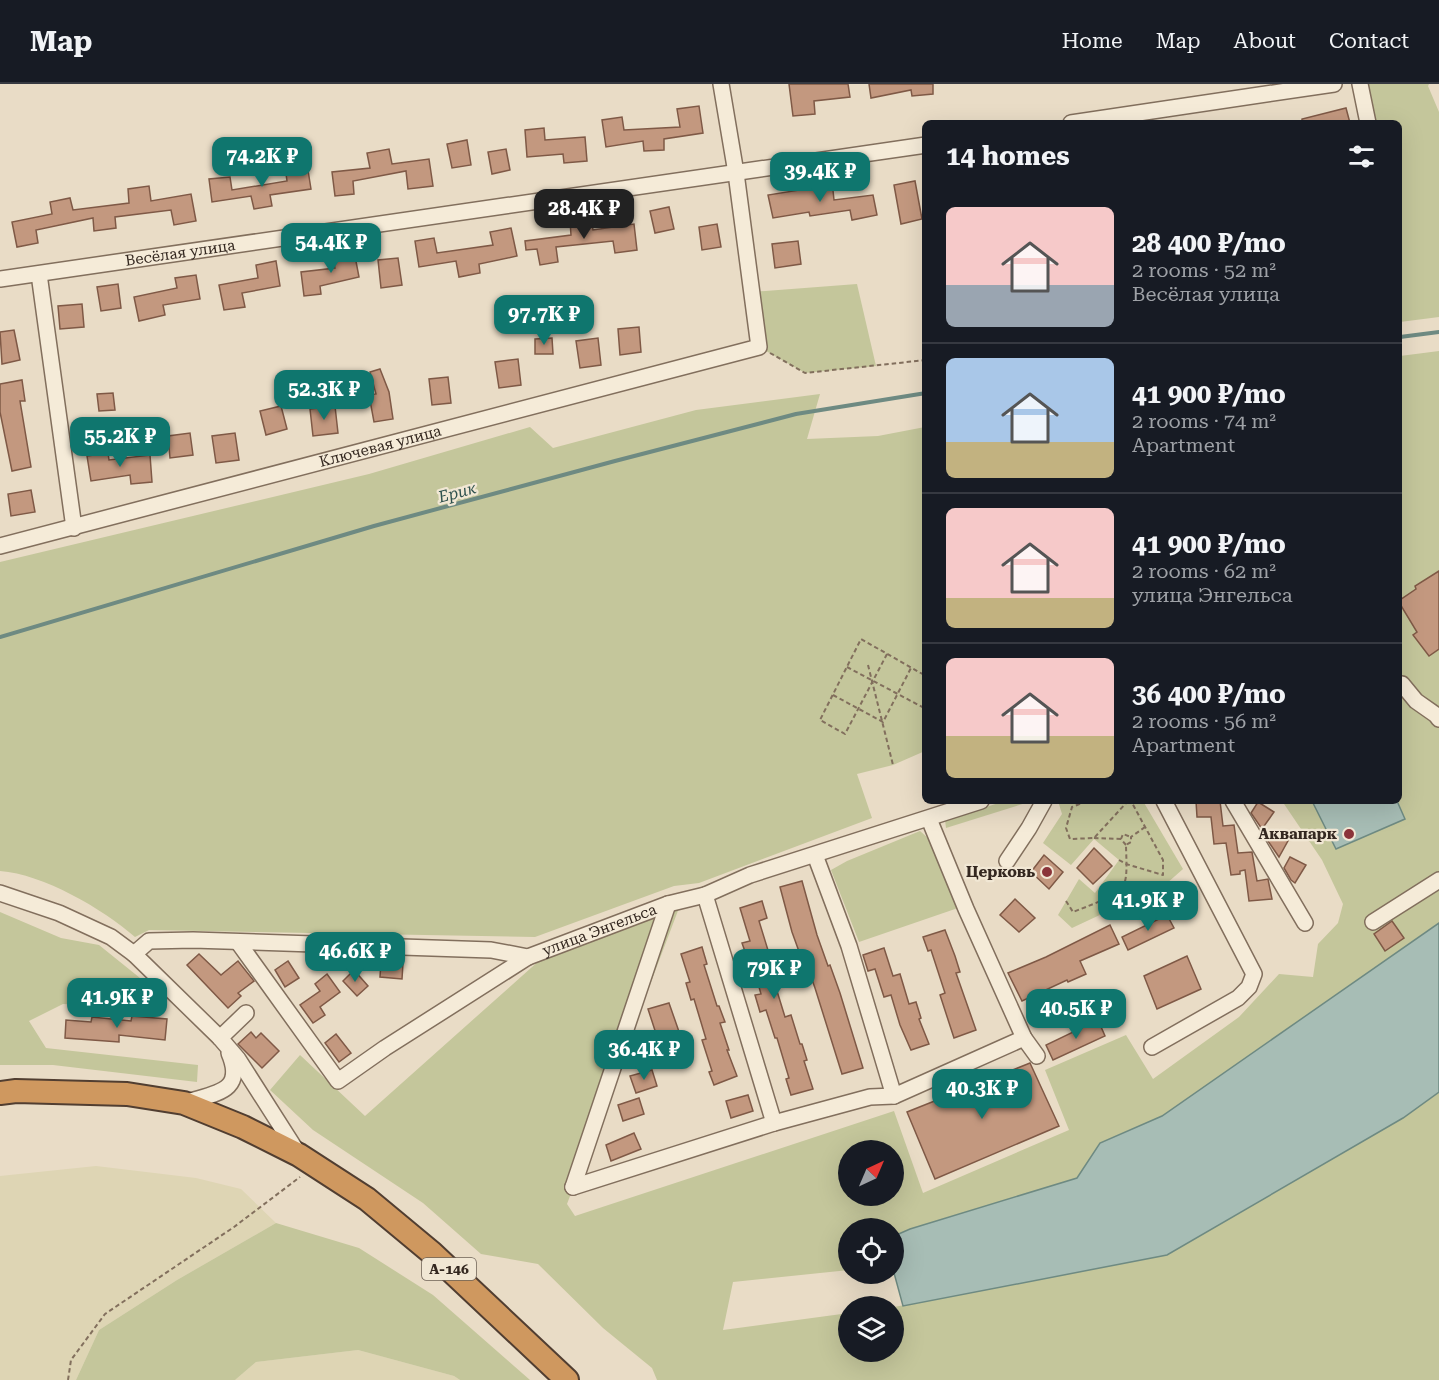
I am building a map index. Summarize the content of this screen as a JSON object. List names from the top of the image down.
{
  "streets": {
    "highway": ["А-146"],
    "street": ["Весёлая улица", "Ключевая улица", "улица Энгельса"]
  },
  "water": ["Ерик"],
  "places": ["Аквапарк", "Церковь"],
  "north": "top right",
  "page": {
    "header": "Map",
    "nav": [
      "Home",
      "Map",
      "About",
      "Contact"
    ],
    "heading": "14 homes",
    "price": [
      "74.2K ₽",
      "39.4K ₽",
      "28.4K ₽",
      "54.4K ₽",
      "97.7K ₽",
      "52.3K ₽",
      "55.2K ₽",
      "41.9K ₽",
      "46.6K ₽",
      "79K ₽",
      "41.9K ₽",
      "40.5K ₽",
      "36.4K ₽",
      "40.3K ₽"
    ],
    "list": [
      {
        "name": "28 400 ₽/mo",
        "note": "2 rooms · 52 m² · Весёлая улица"
      },
      {
        "name": "41 900 ₽/mo",
        "note": "2 rooms · 74 m² · Apartment"
      },
      {
        "name": "41 900 ₽/mo",
        "note": "2 rooms · 62 m² · улица Энгельса"
      },
      {
        "name": "36 400 ₽/mo",
        "note": "2 rooms · 56 m² · Apartment"
      }
    ]
  }
}
